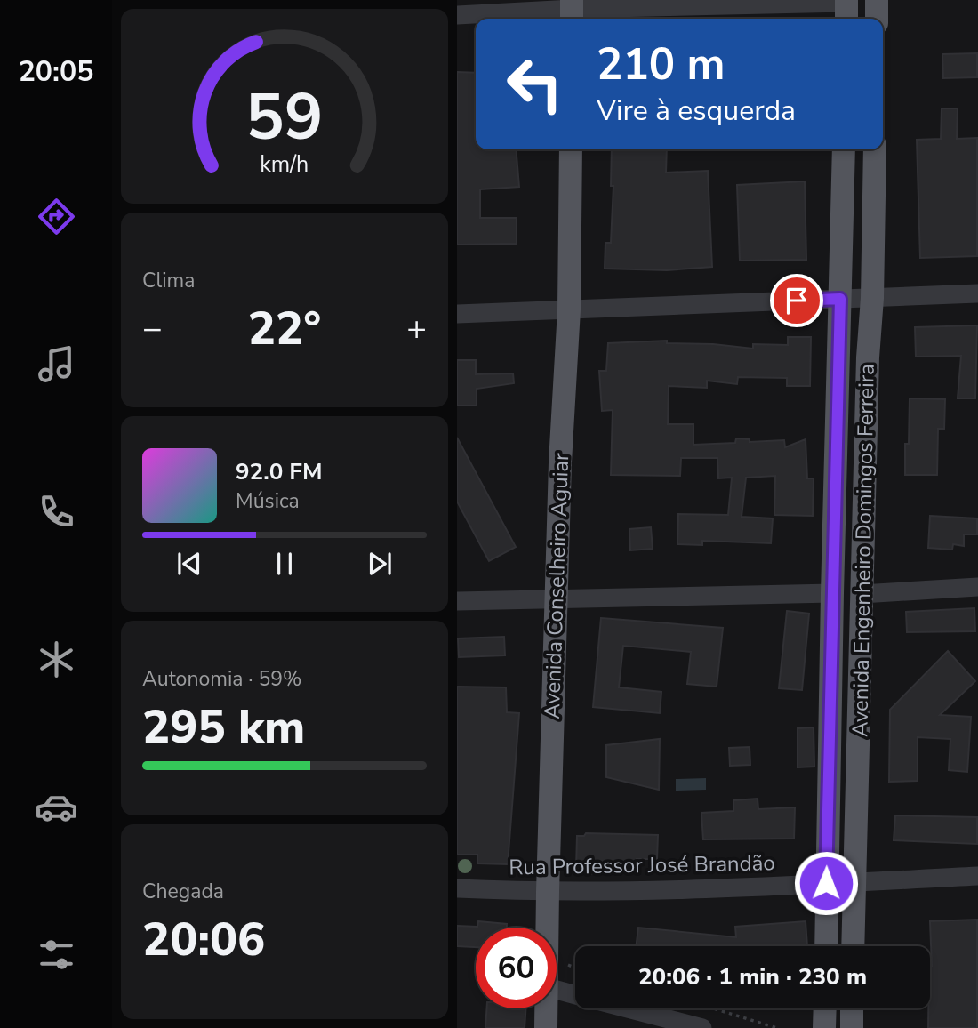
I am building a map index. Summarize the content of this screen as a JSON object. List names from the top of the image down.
{
  "streets": {
    "main road": ["Avenida Engenheiro Domingos Ferreira", "Avenida Conselheiro Aguiar"],
    "street": ["Rua Professor José Brandão"]
  },
  "crossings": [
    ["Avenida Engenheiro Domingos Ferreira", "Rua Professor José Brandão"],
    ["Avenida Conselheiro Aguiar", "Rua Professor José Brandão"]
  ],
  "page": {
    "tabs": "20:05",
    "turn": ["210 m", "Vire à esquerda"],
    "tile": [
      "Clima",
      ["Autonomia · 59%", "295 km"],
      ["Chegada", "20:06"]
    ],
    "heat": ["−", "22°", "+"],
    "song": ["92.0 FM", "Música"],
    "limit": "60",
    "trip": "20:06 · 1 min · 230 m",
    "gauge": ["59", "km/h"]
  }
}
